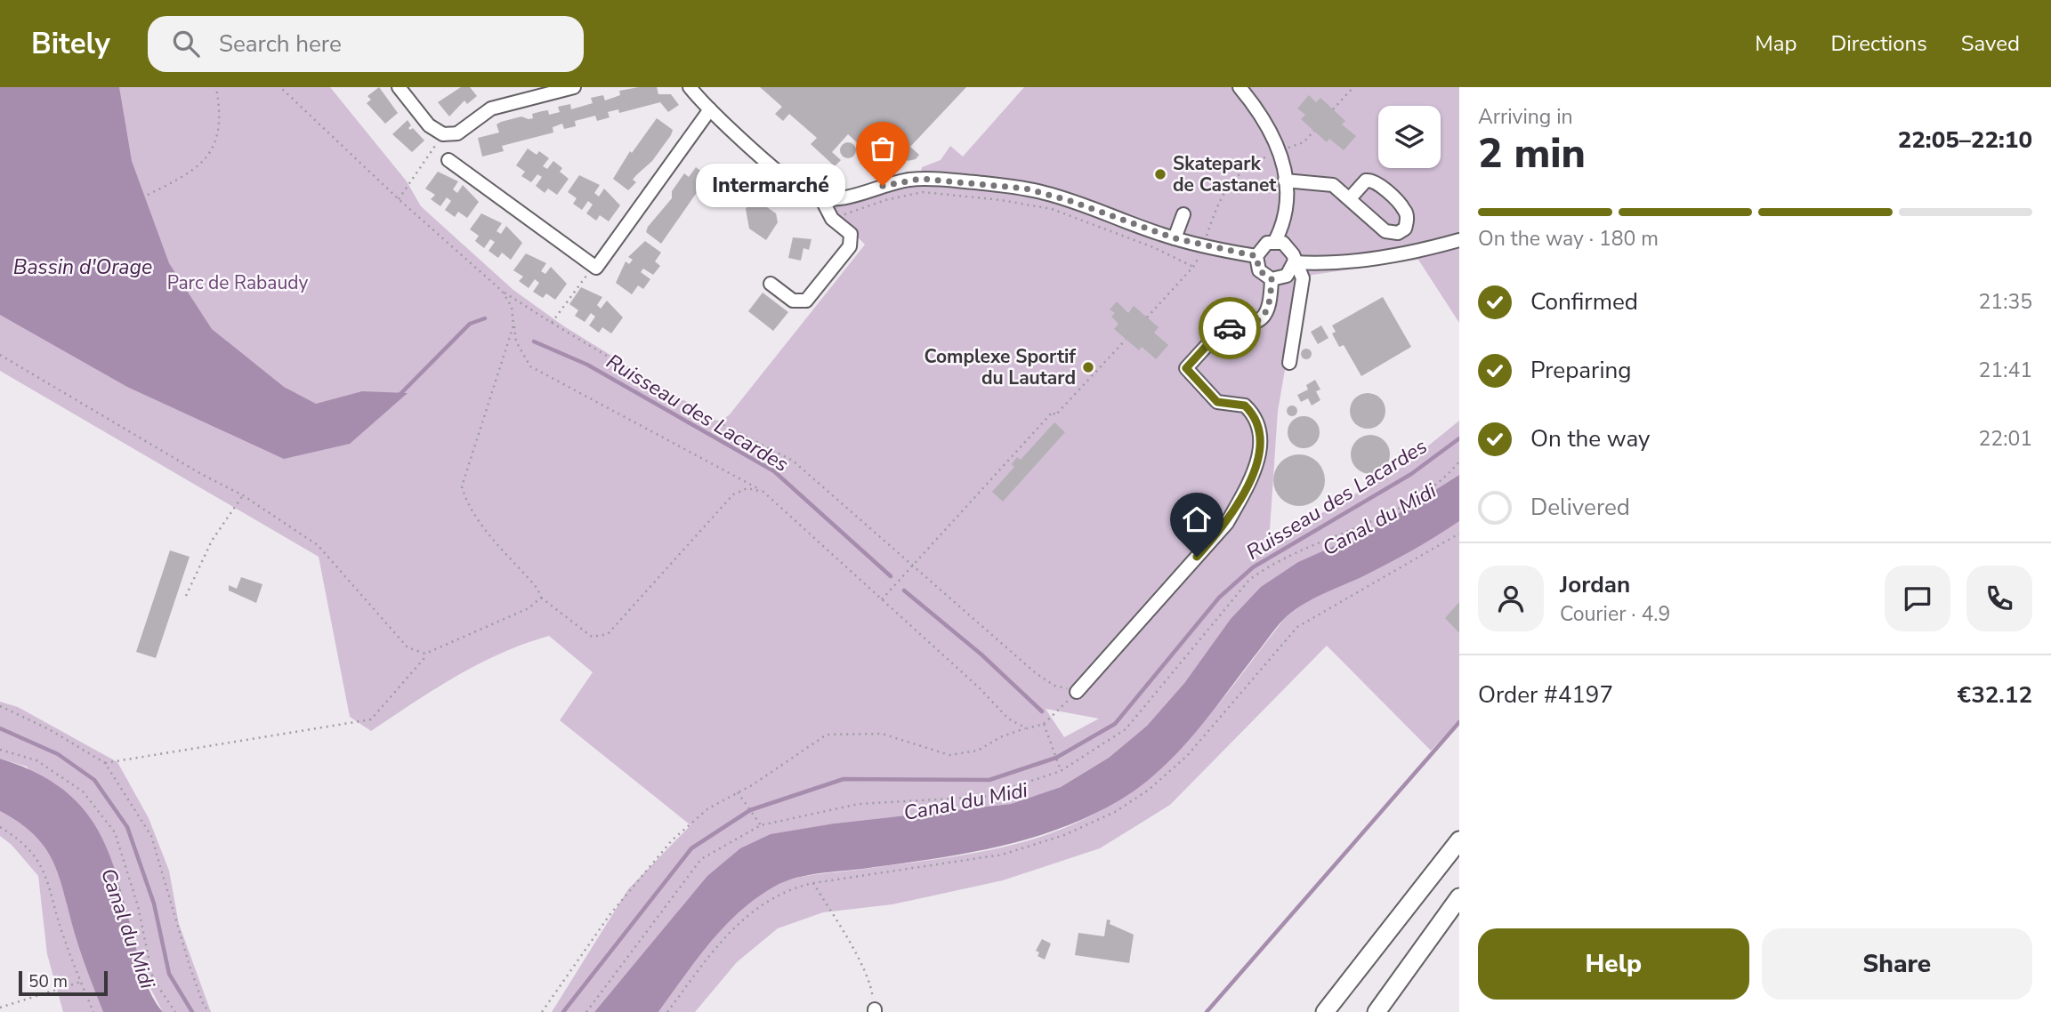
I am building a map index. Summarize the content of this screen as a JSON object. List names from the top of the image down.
{
  "water": ["Bassin d'Orage", "Ruisseau des Lacardes", "Canal du Midi"],
  "parks": ["Parc de Rabaudy"],
  "places": ["Skatepark de Castanet", "Intermarché", "Complexe Sportif du Lautard"],
  "scale_bar": "50 m",
  "page": {
    "header": "Bitely",
    "search": "Search here",
    "nav": ["Map", "Directions", "Saved"],
    "heading": ["2 min", "Arriving in", "22:05–22:10"],
    "panel": [
      "Jordan",
      "Courier · 4.9",
      "Order #4197",
      "€32.12"
    ],
    "bubble": "Intermarché",
    "bar": "On the way · 180 m",
    "list": [
      ["Confirmed", "21:35"],
      ["Preparing", "21:41"],
      ["On the way", "22:01"],
      "Delivered"
    ],
    "buttons": ["Help", "Share"],
    "scale": "50 m"
  }
}
